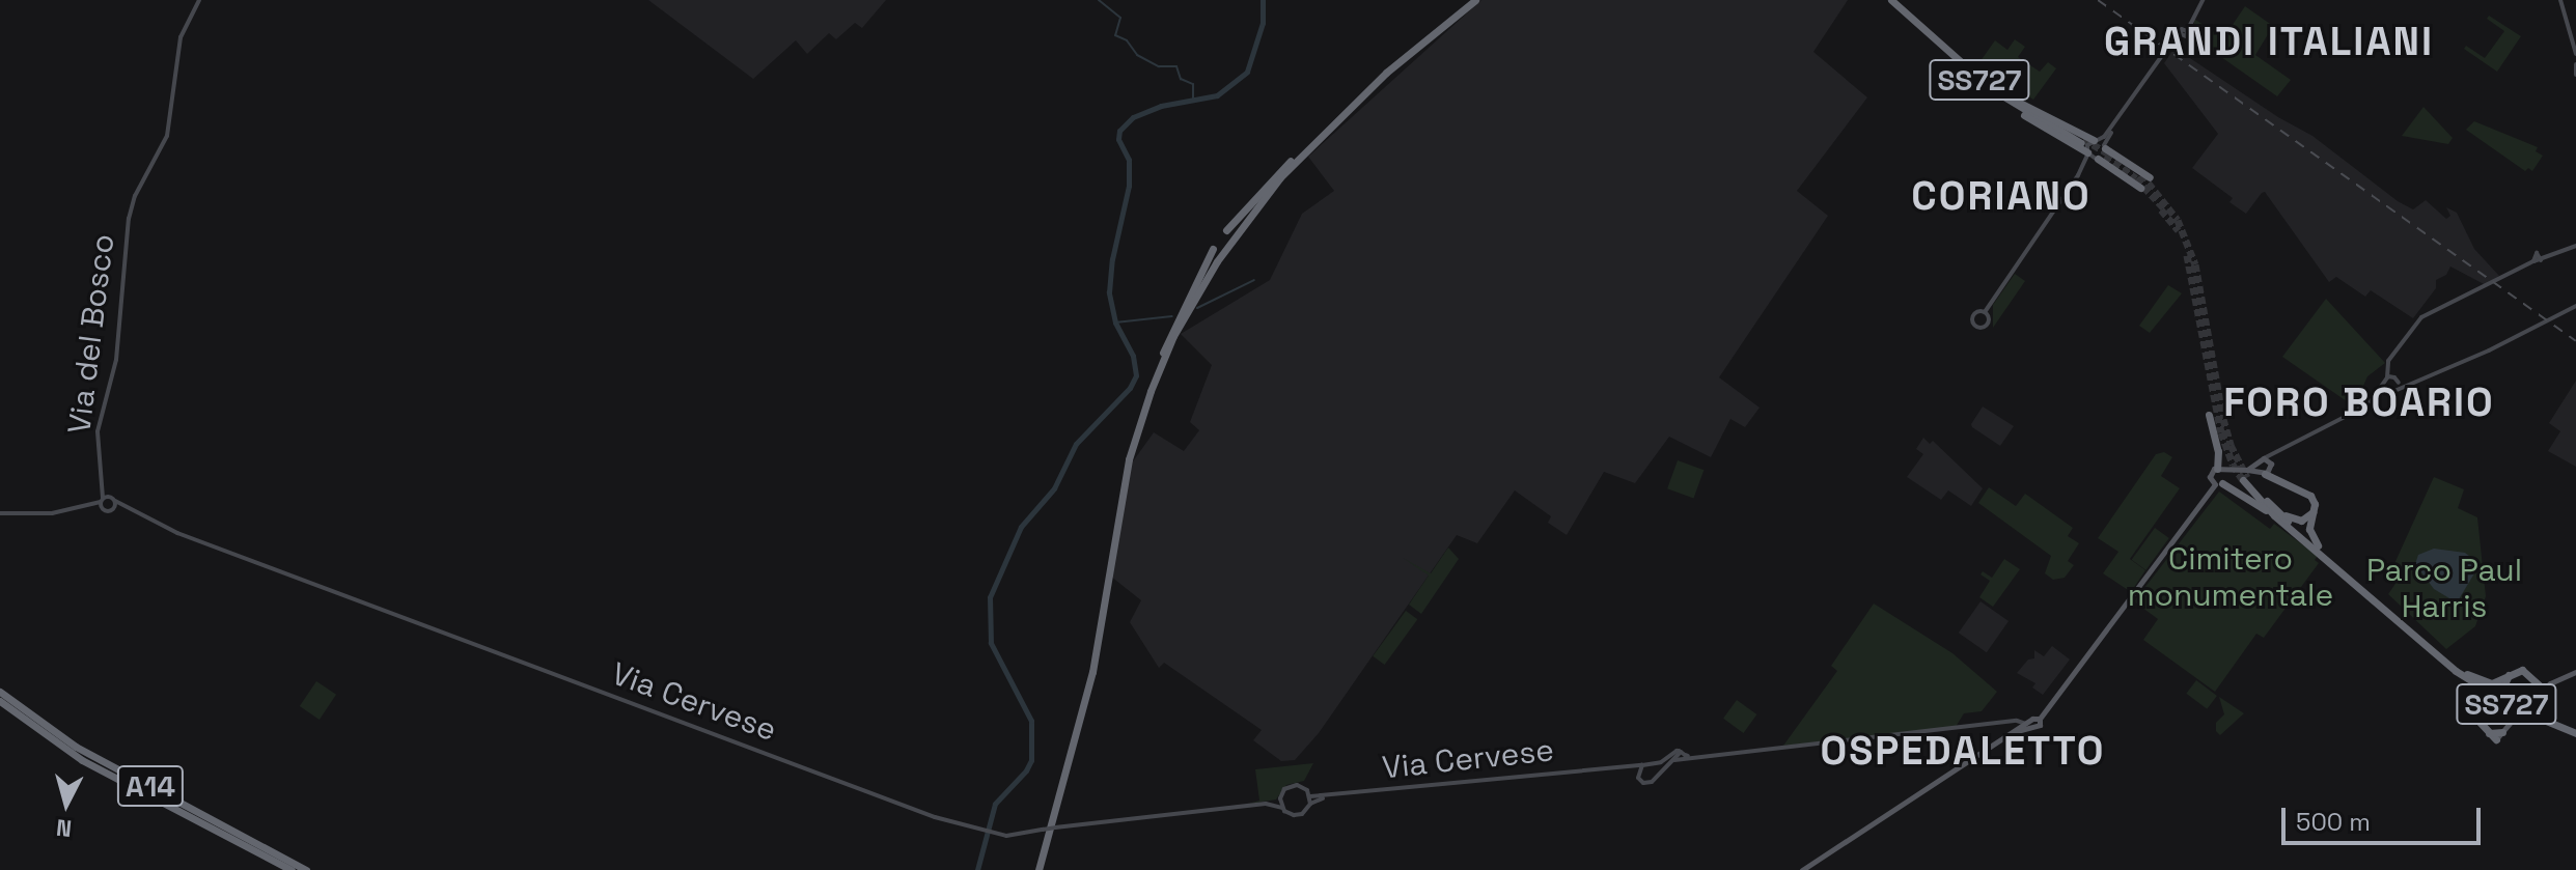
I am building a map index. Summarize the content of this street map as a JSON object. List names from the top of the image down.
{
  "streets": {
    "highway": ["SS727", "A14"],
    "main road": ["Via del Bosco", "Via Cervese"]
  },
  "crossings": [
    ["Via del Bosco", "Via Cervese"]
  ],
  "districts": [
    "GRANDI ITALIANI",
    "CORIANO",
    "FORO BOARIO",
    "OSPEDALETTO"
  ],
  "parks": ["Cimitero monumentale", "Parco Paul Harris"],
  "scale_bar": "500 m",
  "north": "bottom"
}
